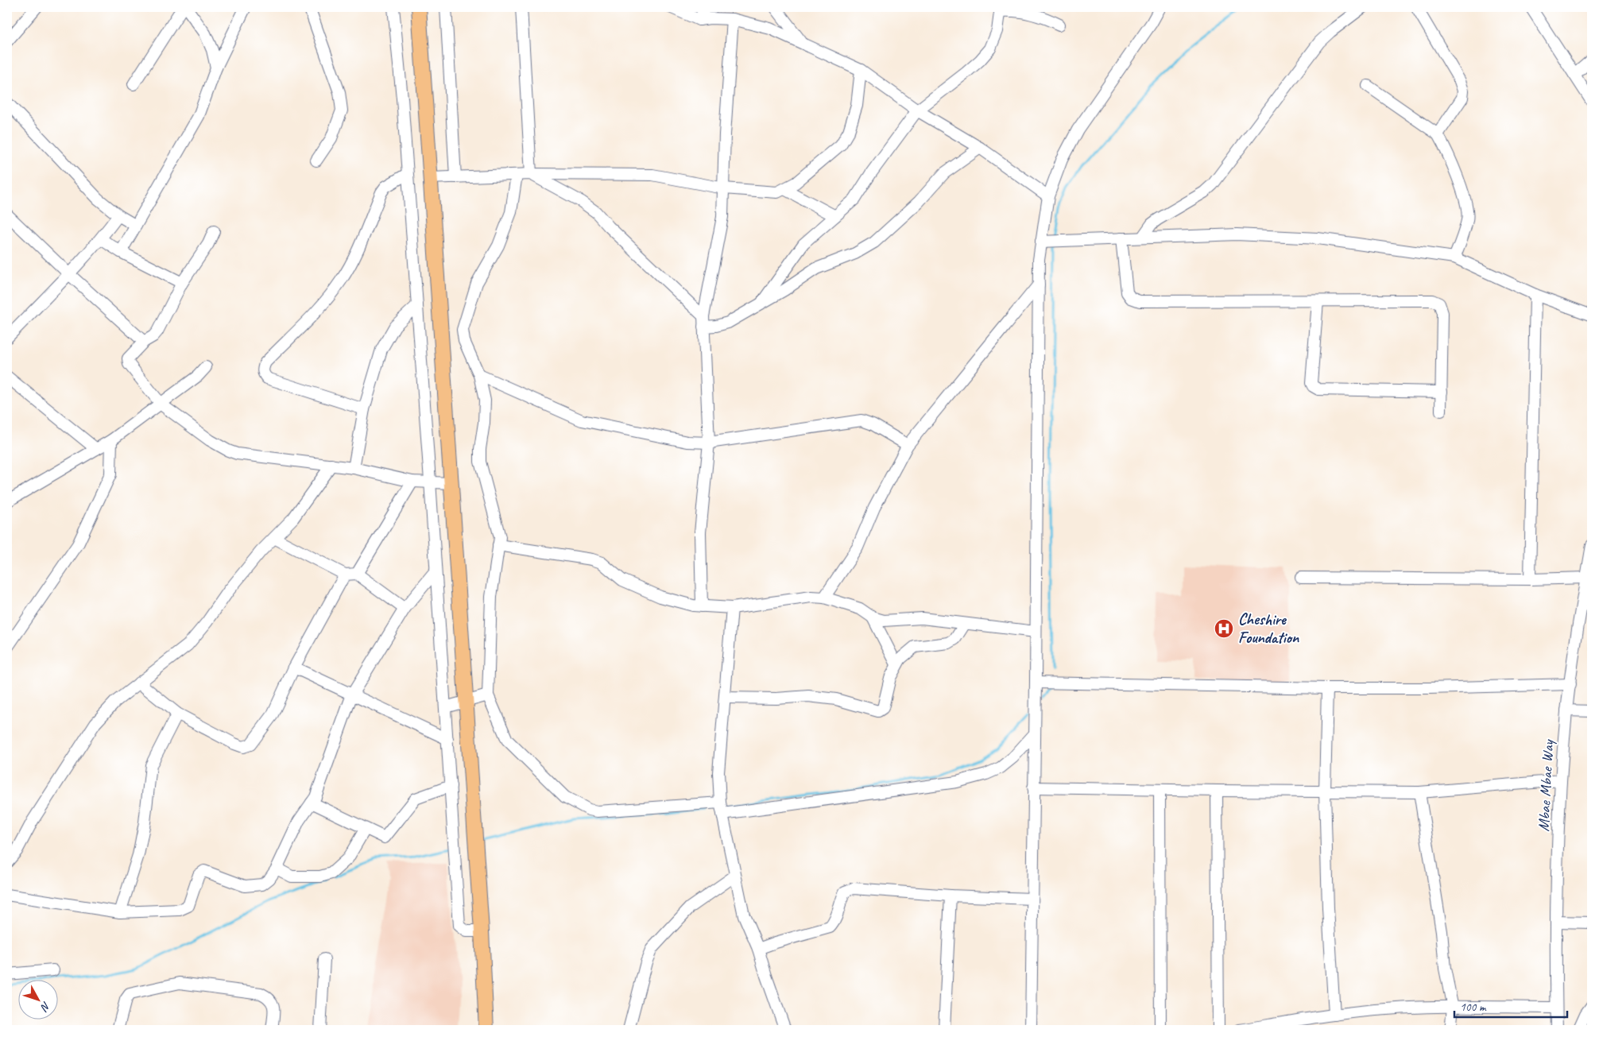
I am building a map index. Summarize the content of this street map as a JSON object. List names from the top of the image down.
{
  "streets": {
    "street": ["Mbae Mbae Way"]
  },
  "places": {
    "hospital": ["Cheshire Foundation"]
  },
  "scale_bar": "100 m",
  "north": "bottom right"
}
